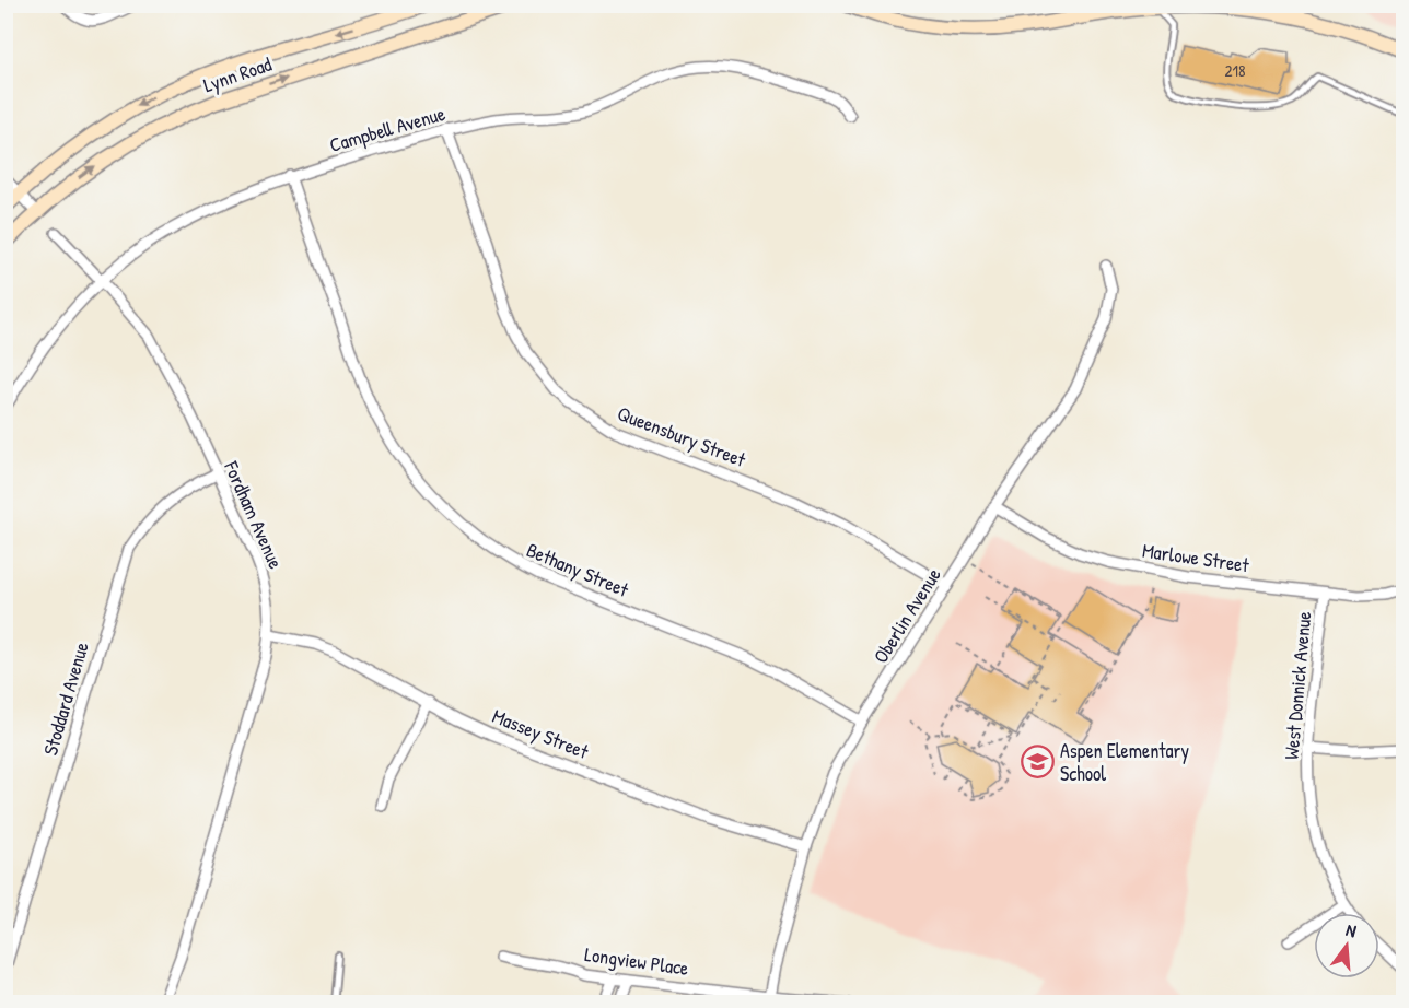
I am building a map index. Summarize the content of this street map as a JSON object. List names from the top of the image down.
{
  "streets": {
    "main road": ["Lynn Road"],
    "street": [
      "Campbell Avenue",
      "Queensbury Street",
      "Fordham Avenue",
      "Marlowe Street",
      "Bethany Street",
      "Oberlin Avenue",
      "West Donnick Avenue",
      "Stoddard Avenue",
      "Massey Street",
      "Longview Place"
    ]
  },
  "crossings": [
    ["Campbell Avenue", "Queensbury Street"],
    ["Campbell Avenue", "Fordham Avenue"],
    ["Campbell Avenue", "Bethany Street"],
    ["Queensbury Street", "Oberlin Avenue"],
    ["Fordham Avenue", "Stoddard Avenue"],
    ["Fordham Avenue", "Massey Street"],
    ["Marlowe Street", "Oberlin Avenue"],
    ["Marlowe Street", "West Donnick Avenue"],
    ["Bethany Street", "Oberlin Avenue"],
    ["Oberlin Avenue", "Massey Street"],
    ["Oberlin Avenue", "Longview Place"]
  ],
  "places": {
    "school or university": ["Aspen Elementary School"]
  },
  "house_numbers": ["218"],
  "north": "top"
}
